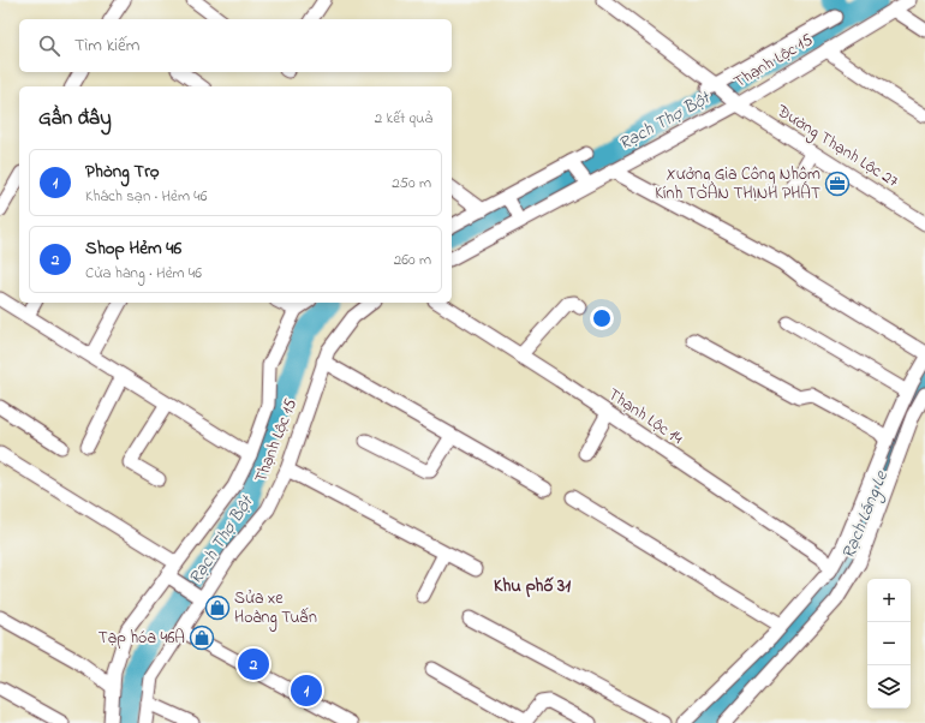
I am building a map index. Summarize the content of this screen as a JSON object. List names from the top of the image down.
{
  "streets": {
    "street": ["Thạnh Lộc 15", "Đường Thạnh Lộc 27", "Thạnh Lộc 14"]
  },
  "crossings": [
    ["Thạnh Lộc 15", "Đường Thạnh Lộc 27"]
  ],
  "districts": ["Khu phố 31"],
  "water": ["Rạch Thợ Bột", "Rạch Láng Le"],
  "places": {
    "office": ["Xưởng Gia Công Nhôm Kính TOÀN THỊNH PHÁT"],
    "shop": ["Sửa xe Hoàng Tuấn", "Tạp hóa 46A"]
  },
  "page": {
    "search": "Tìm kiếm",
    "heading": ["Gần đây", "2 kết quả"],
    "list": [
      {
        "mark": "1",
        "name": "Phòng Trọ",
        "note": "Khách sạn · Hẻm 46",
        "value": "250 m"
      },
      {
        "mark": "2",
        "name": "Shop Hẻm 46",
        "note": "Cửa hàng · Hẻm 46",
        "value": "260 m"
      }
    ],
    "map_buttons": ["+", "−"],
    "pins": ["2", "1"]
  }
}
